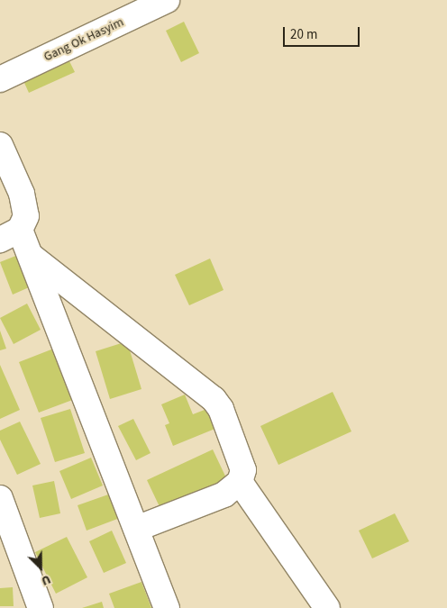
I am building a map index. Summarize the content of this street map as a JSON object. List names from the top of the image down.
{
  "streets": {
    "street": ["Gang Ok Hasyim"]
  },
  "scale_bar": "20 m",
  "north": "bottom right"
}
